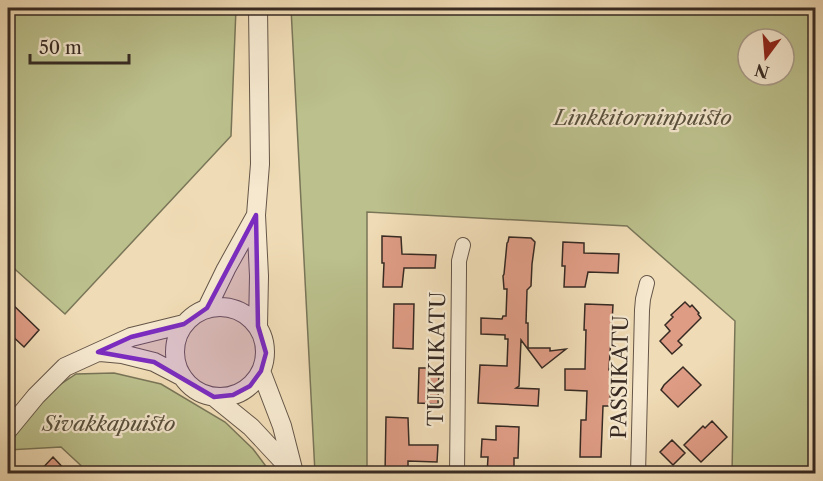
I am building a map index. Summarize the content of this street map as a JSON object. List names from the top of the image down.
{
  "streets": {
    "street": ["TUKKIKATU", "PASSIKATU"]
  },
  "parks": ["Linkkitorninpuisto", "Sivakkapuisto"],
  "scale_bar": "50 m",
  "north": "bottom"
}
